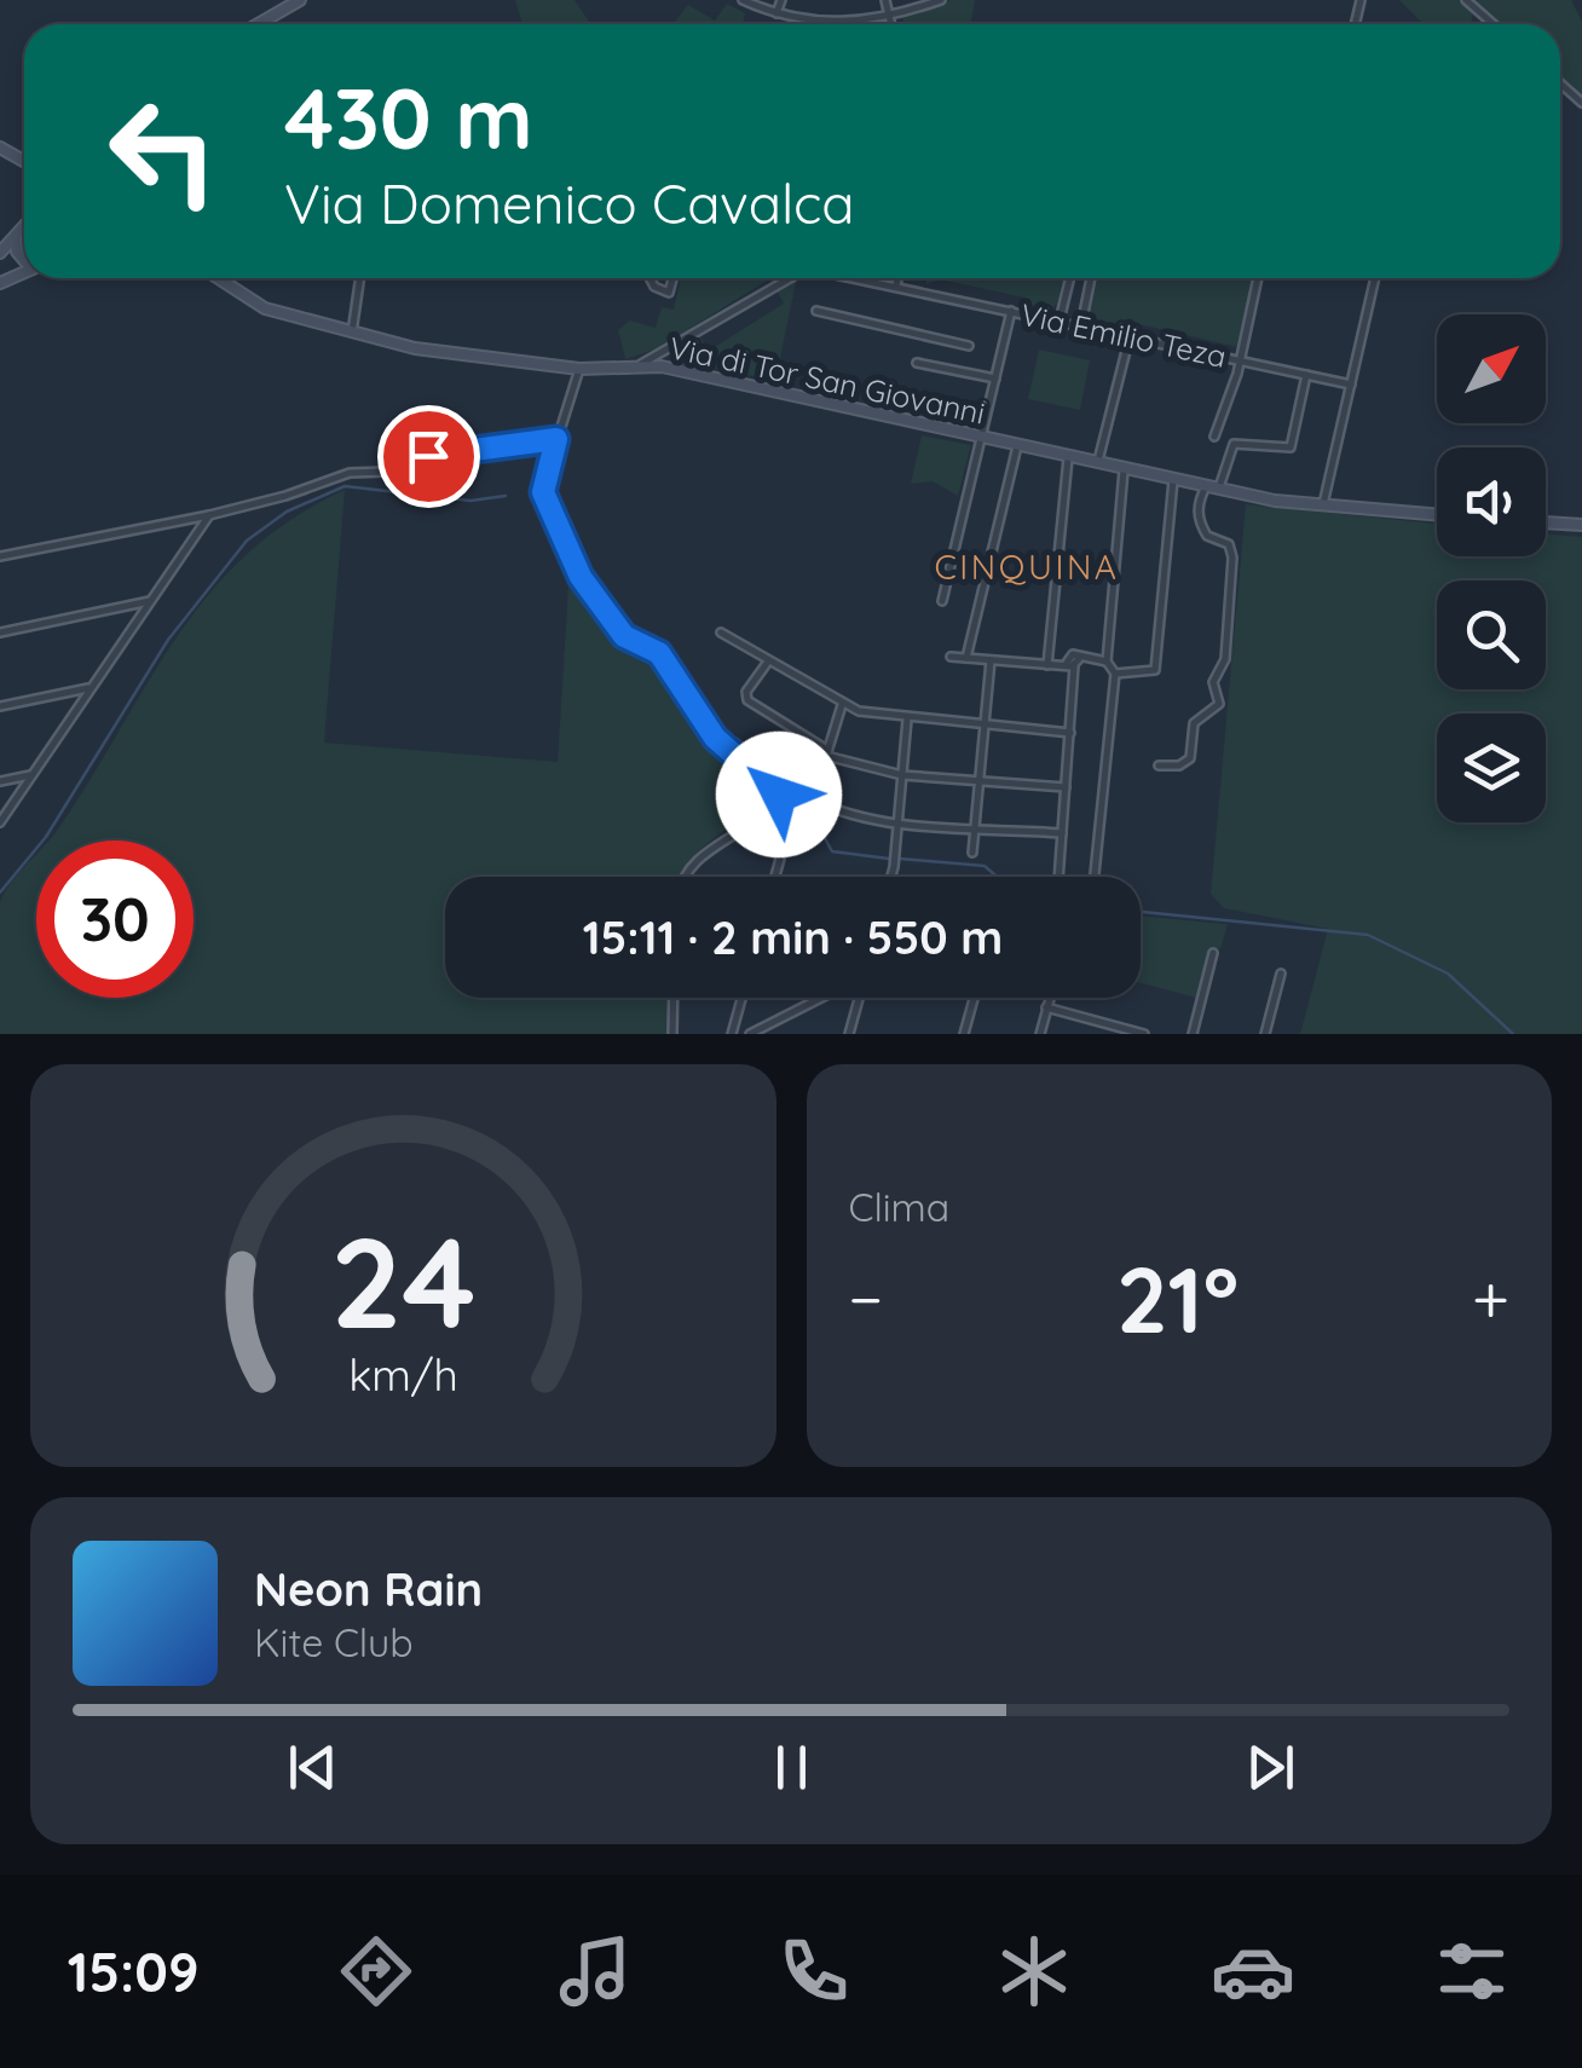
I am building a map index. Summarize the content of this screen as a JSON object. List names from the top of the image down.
{
  "streets": {
    "street": ["Via Emilio Teza", "Via di Tor San Giovanni"]
  },
  "crossings": [
    ["Via Emilio Teza", "Via di Tor San Giovanni"]
  ],
  "districts": ["CINQUINA"],
  "north": "top right",
  "page": {
    "turn": ["430 m", "Via Domenico Cavalca"],
    "limit": "30",
    "trip": "15:11 · 2 min · 550 m",
    "tile": "Clima",
    "heat": ["−", "21°", "+"],
    "song": ["Neon Rain", "Kite Club"],
    "tabs": "15:09",
    "gauge": ["24", "km/h"]
  }
}
